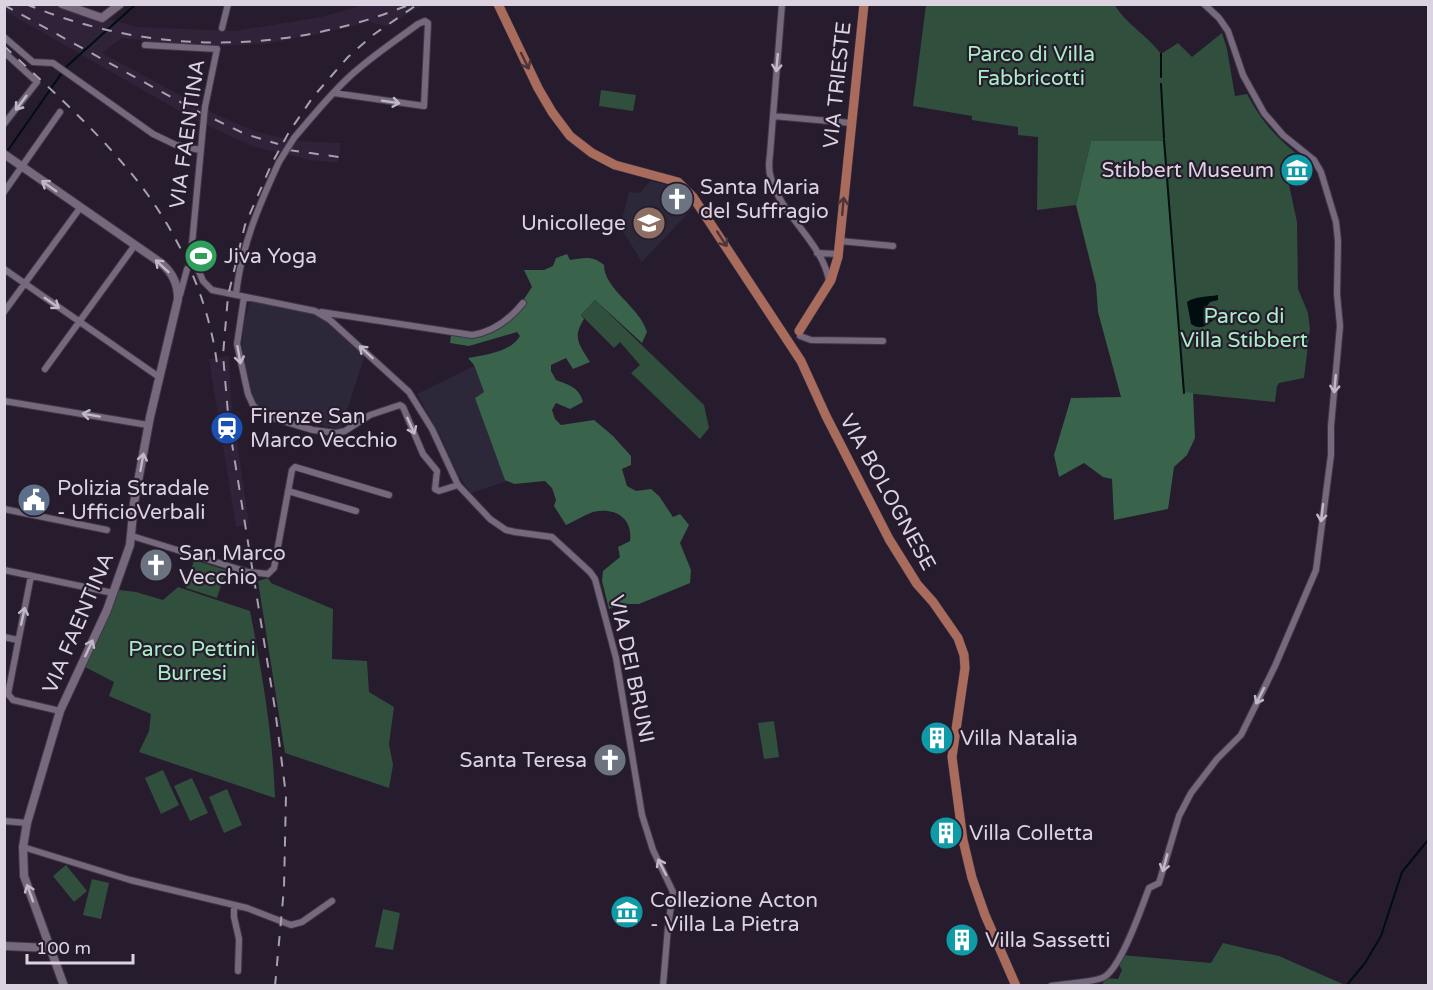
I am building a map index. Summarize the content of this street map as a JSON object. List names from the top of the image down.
{
  "streets": {
    "main road": ["VIA TRIESTE", "VIA BOLOGNESE"],
    "street": ["VIA FAENTINA", "VIA DEI BRUNI"]
  },
  "crossings": [
    ["VIA TRIESTE", "VIA BOLOGNESE"],
    ["VIA FAENTINA", "VIA DEI BRUNI"]
  ],
  "one_way": ["VIA BOLOGNESE", "VIA DEI BRUNI"],
  "parks": ["Parco di Villa Fabbricotti", "Parco di Villa Stibbert", "Parco Pettini Burresi"],
  "places": {
    "museum": ["Stibbert Museum", "Collezione Acton - Villa La Pietra"],
    "church": ["Santa Maria del Suffragio", "San Marco Vecchio", "Santa Teresa"],
    "school or university": ["Unicollege"],
    "sports": ["Jiva Yoga"],
    "station": ["Firenze San Marco Vecchio"],
    "public building": ["Polizia Stradale - UfficioVerbali"],
    "building": ["Villa Natalia", "Villa Colletta", "Villa Sassetti"]
  },
  "scale_bar": "100 m"
}
